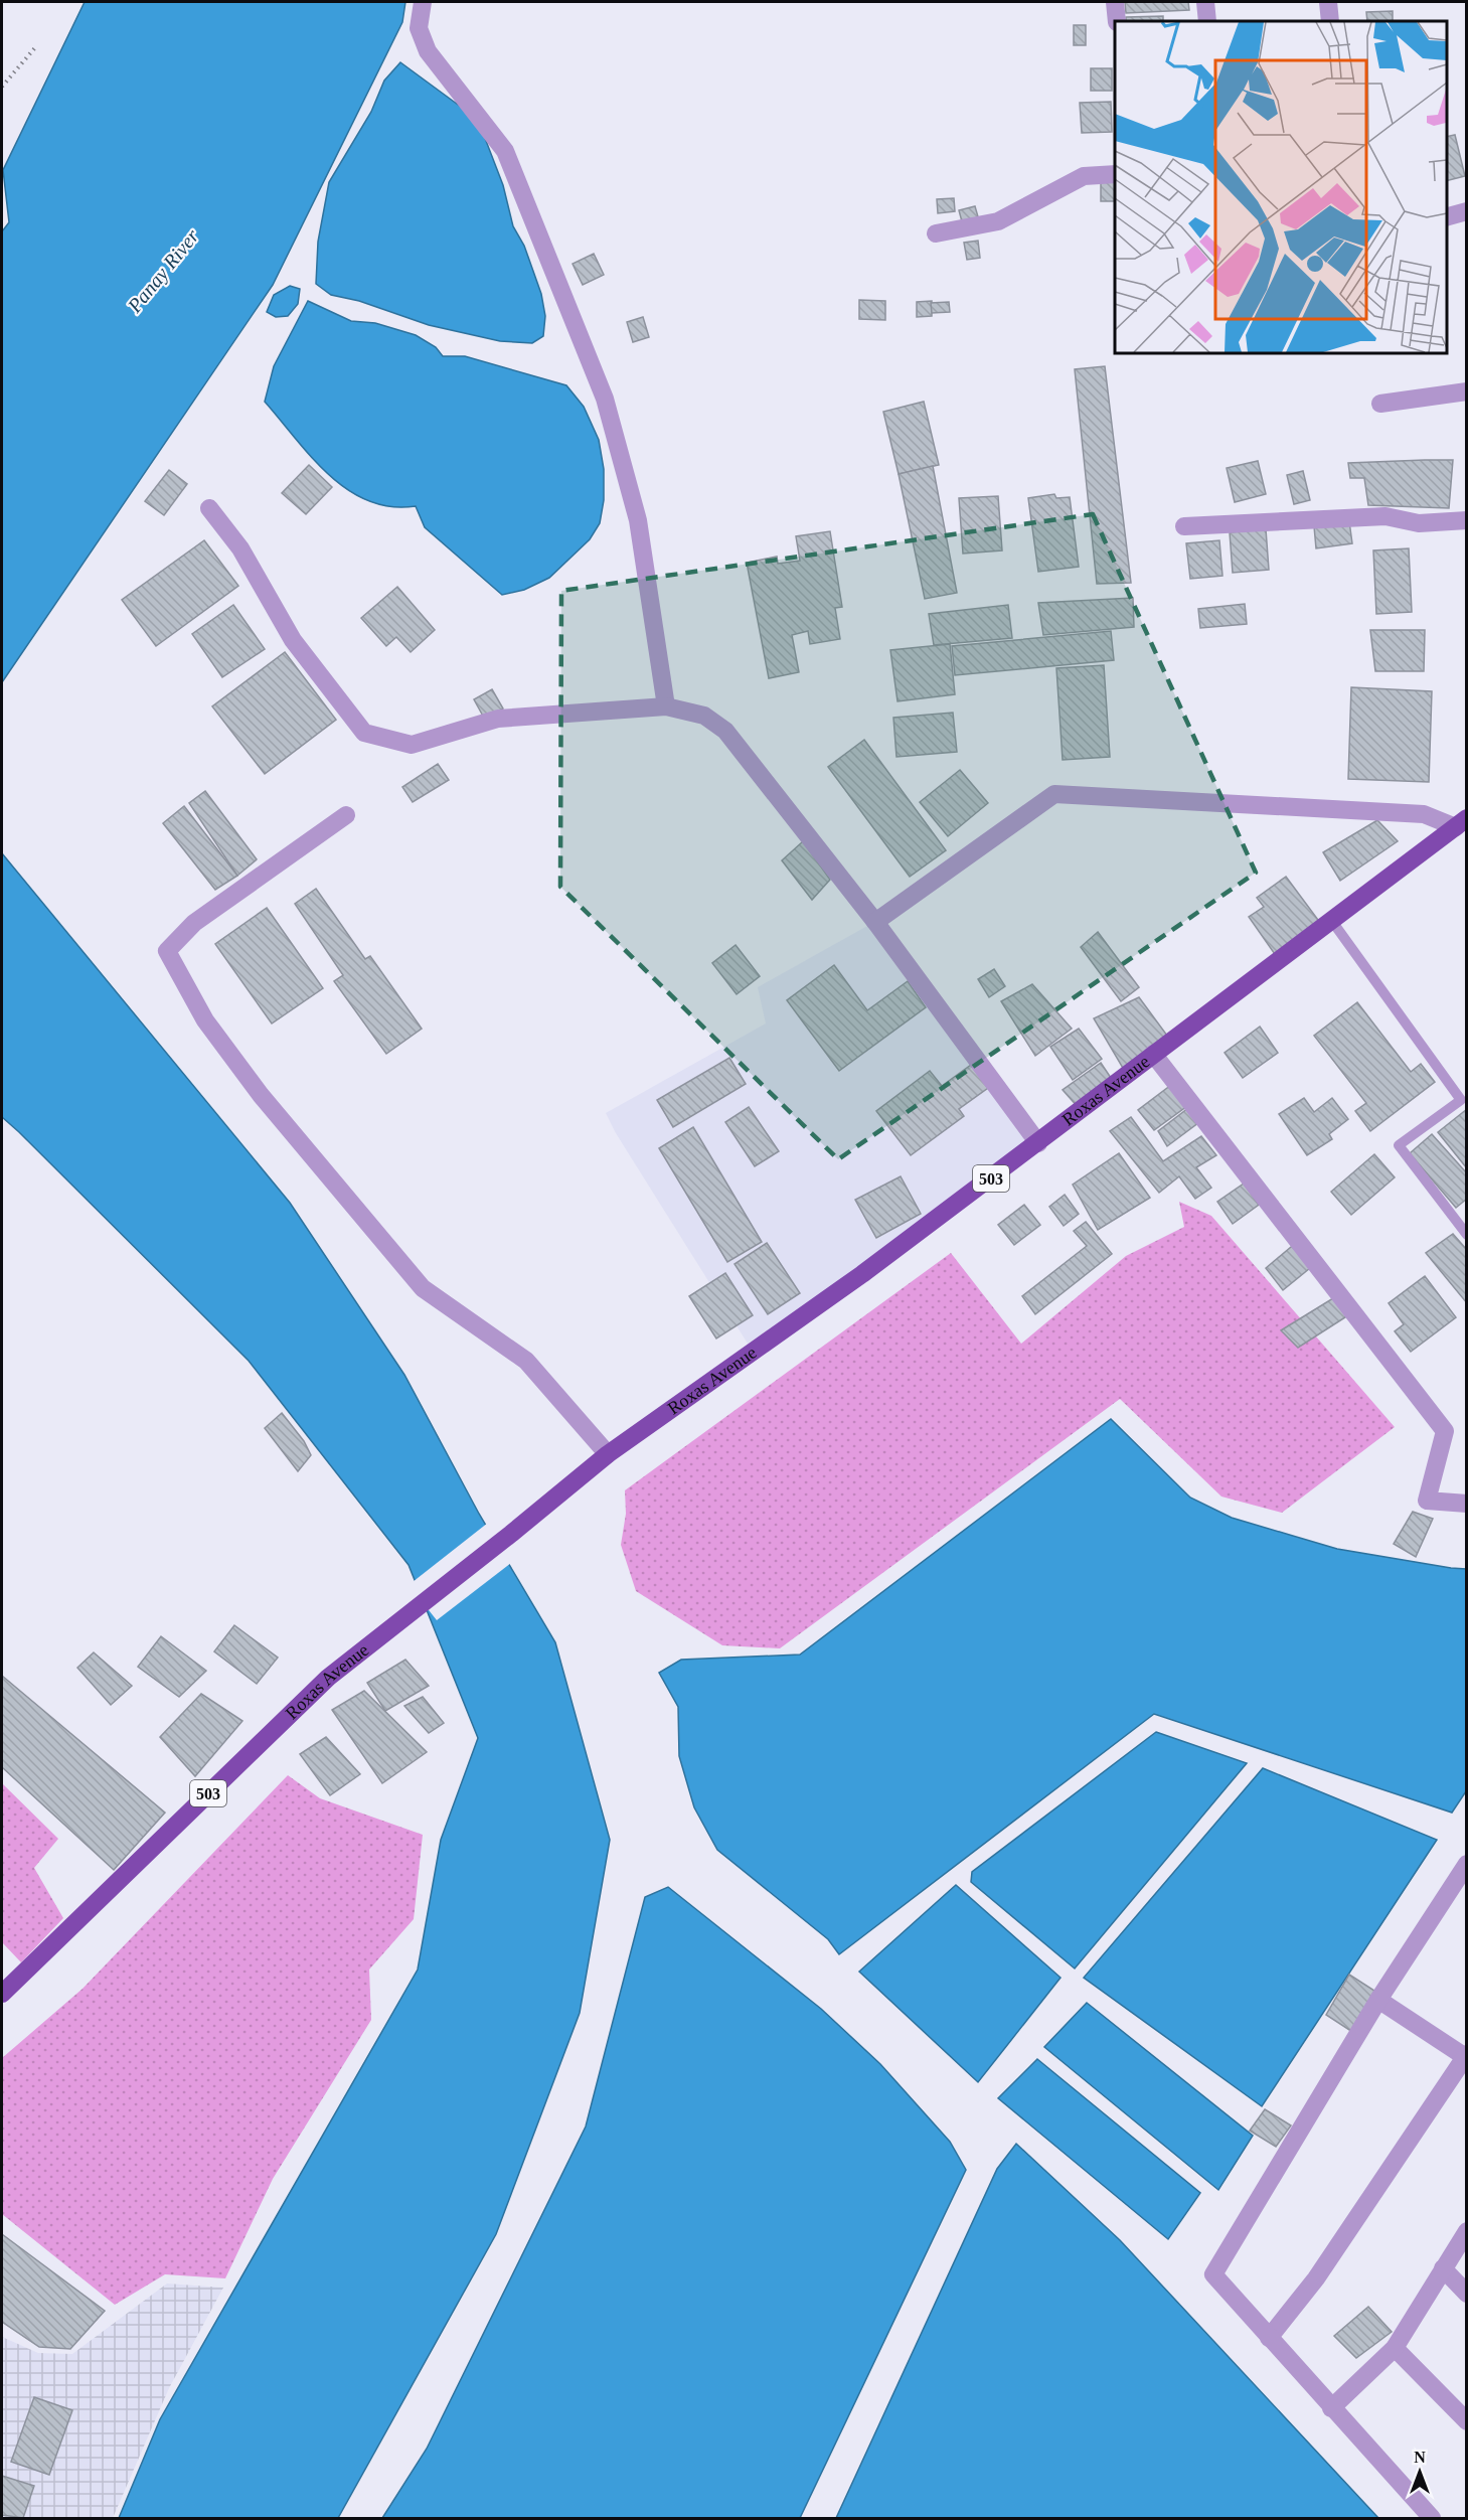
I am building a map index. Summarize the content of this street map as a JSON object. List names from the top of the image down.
{
  "streets": {
    "main road": ["Roxas Avenue", "503"]
  },
  "water": ["Panay River"],
  "north": "top"
}
